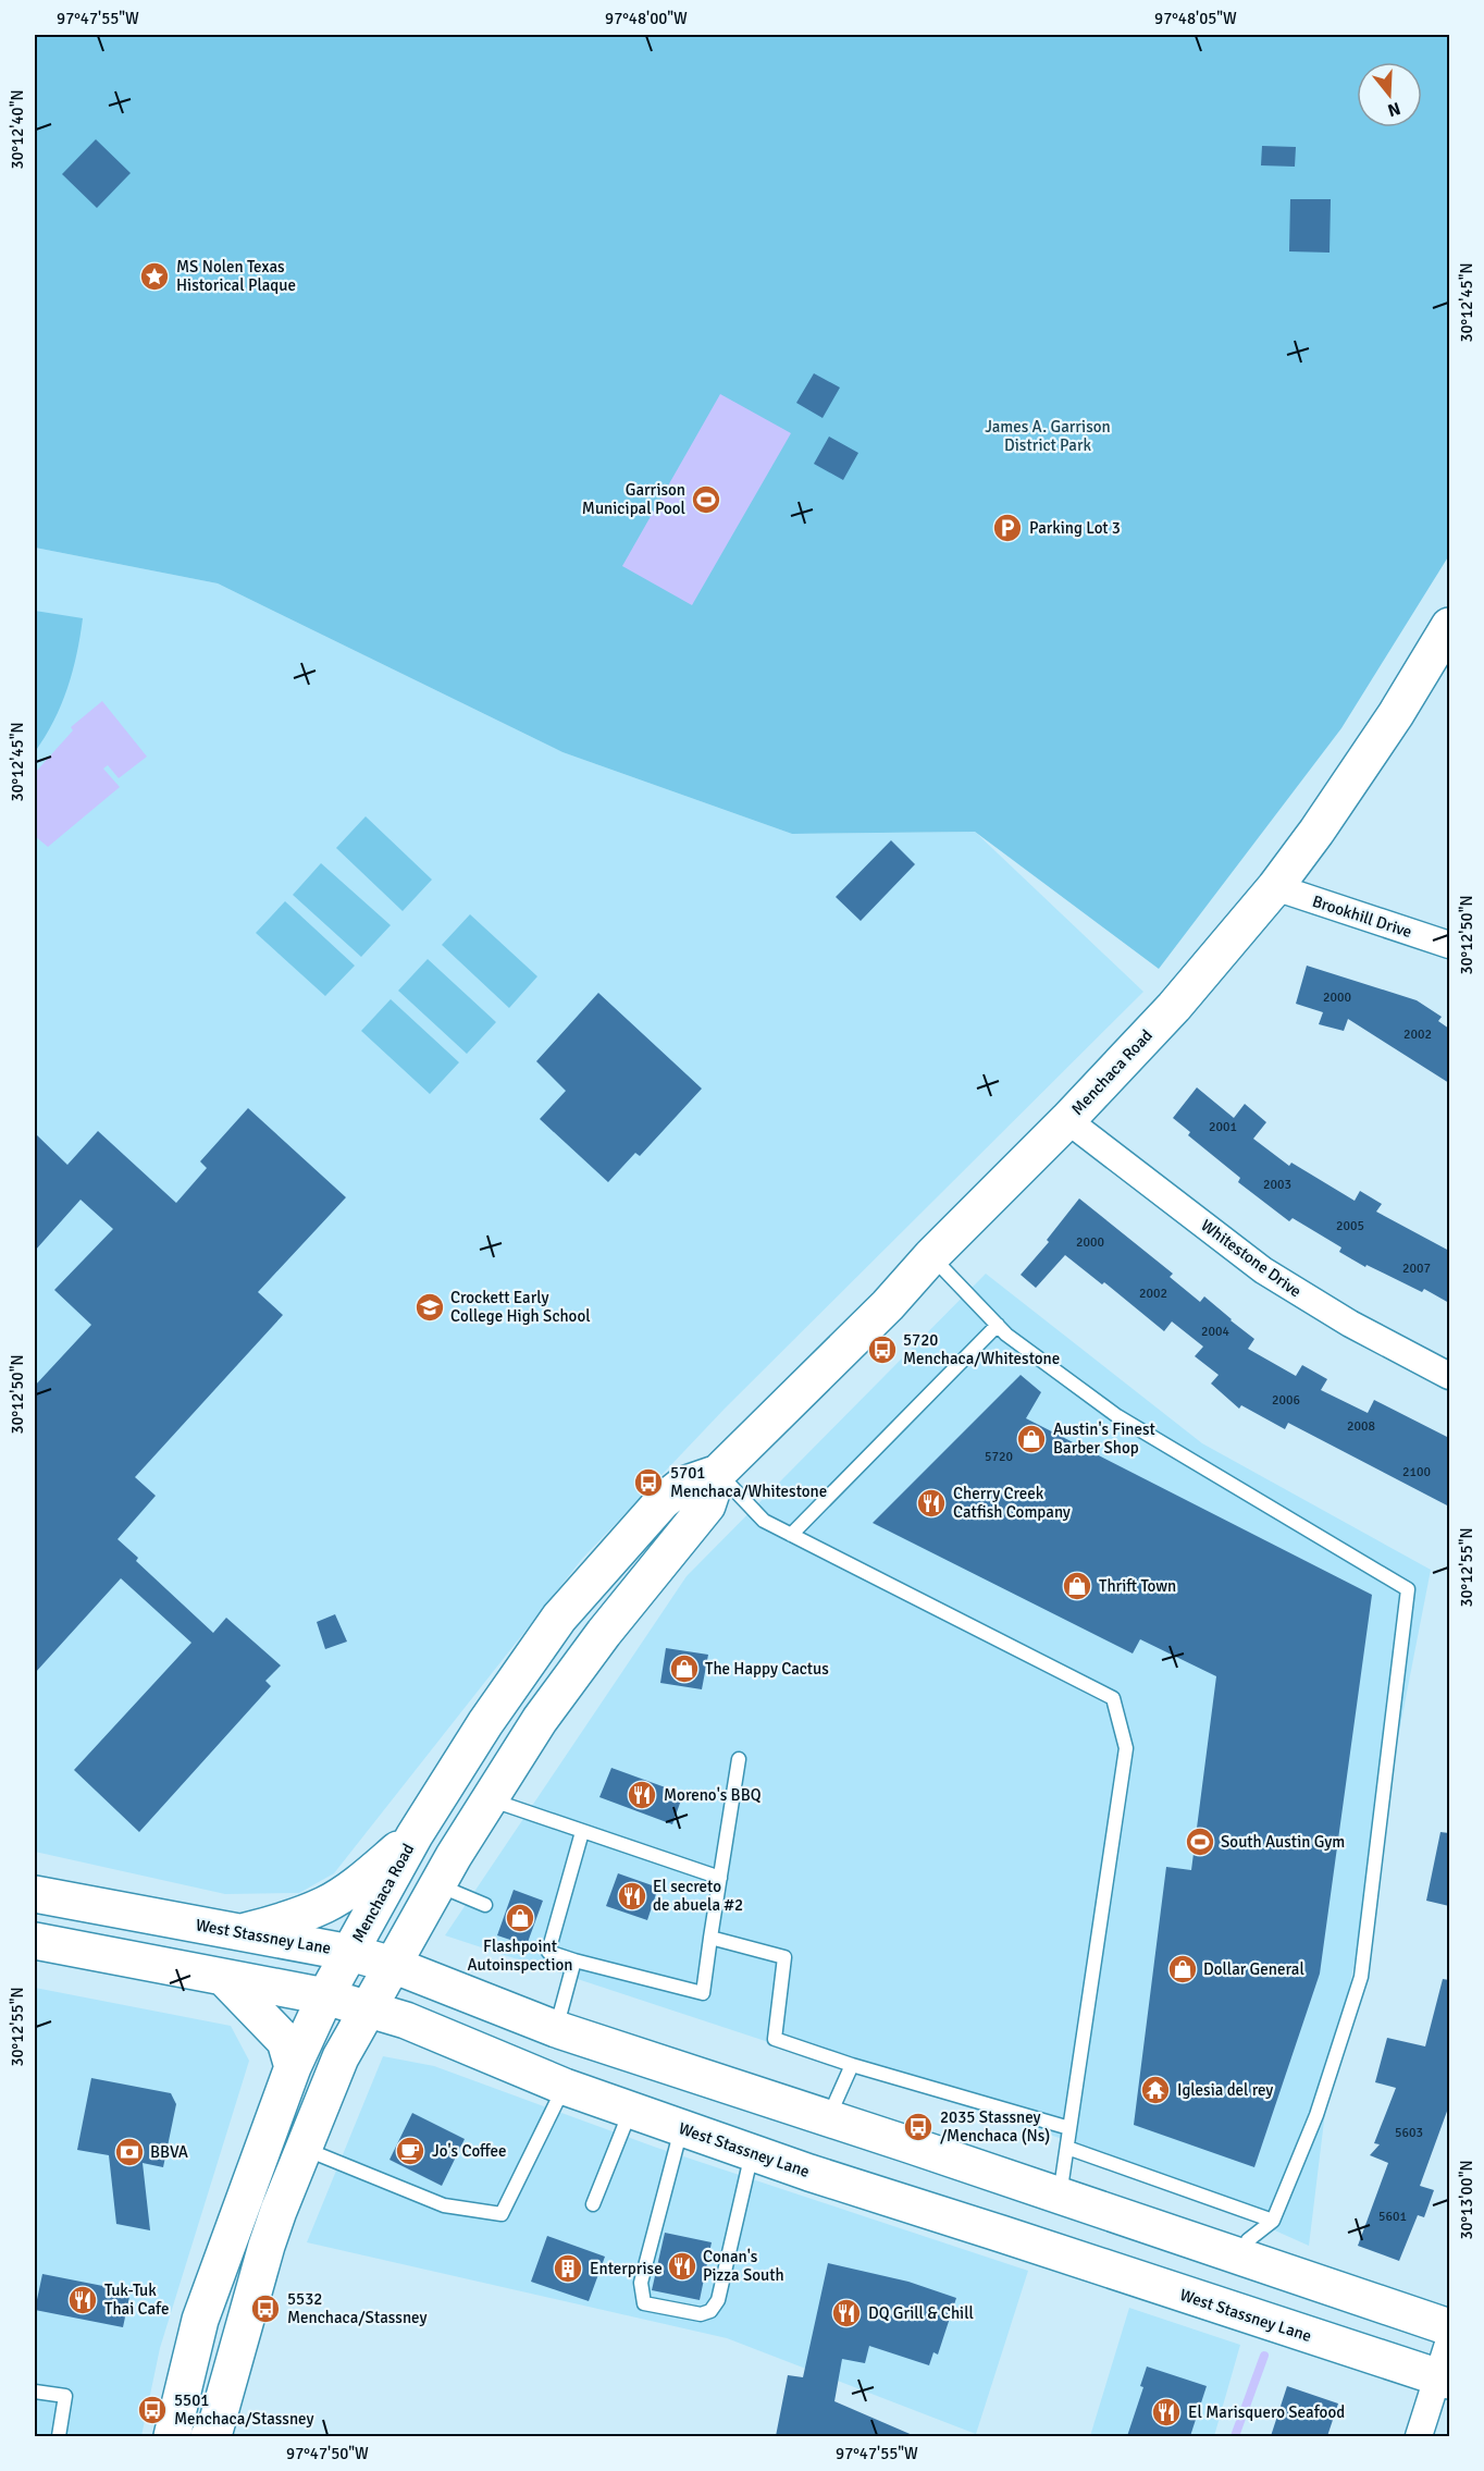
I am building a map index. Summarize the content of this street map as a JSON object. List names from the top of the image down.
{
  "streets": {
    "main road": ["Menchaca Road", "West Stassney Lane"],
    "street": ["Brookhill Drive", "Whitestone Drive"]
  },
  "crossings": [
    ["Brookhill Drive", "Menchaca Road"],
    ["Menchaca Road", "Whitestone Drive"],
    ["Menchaca Road", "West Stassney Lane"]
  ],
  "parks": ["James A. Garrison District Park"],
  "places": {
    "place": ["MS Nolen Texas Historical Plaque"],
    "sports": ["Garrison Municipal Pool", "South Austin Gym"],
    "parking": ["Parking Lot 3"],
    "school or university": ["Crockett Early College High School"],
    "bus stop": [
      "5720 Menchaca/Whitestone",
      "5701 Menchaca/Whitestone",
      "2035 Stassney /Menchaca (Ns)",
      "5532 Menchaca/Stassney",
      "5501 Menchaca/Stassney"
    ],
    "shop": [
      "Austin's Finest Barber Shop",
      "Thrift Town",
      "The Happy Cactus",
      "Flashpoint Autoinspection",
      "Dollar General"
    ],
    "restaurant": [
      "Cherry Creek Catfish Company",
      "Moreno's BBQ",
      "El secreto de abuela #2",
      "Conan's Pizza South",
      "Tuk-Tuk Thai Cafe",
      "DQ Grill & Chill",
      "El Marisquero Seafood"
    ],
    "temple": ["Iglesia del rey"],
    "cafe": ["Jo's Coffee"],
    "bank": ["BBVA"],
    "building": ["Enterprise"]
  },
  "house_numbers": [
    "2000",
    "2002",
    "2001",
    "2003",
    "2005",
    "2000",
    "2007",
    "2002",
    "2004",
    "2006",
    "2008",
    "5720",
    "2100",
    "5603",
    "5601"
  ],
  "north": "bottom",
  "coordinates": [
    "97°47'55\"W",
    "97°48'00\"W",
    "97°48'05\"W",
    "30°12'40\"N",
    "30°12'45\"N",
    "30°12'50\"N",
    "30°12'55\"N",
    "30°13'00\"N",
    "97°47'50\"W"
  ]
}
